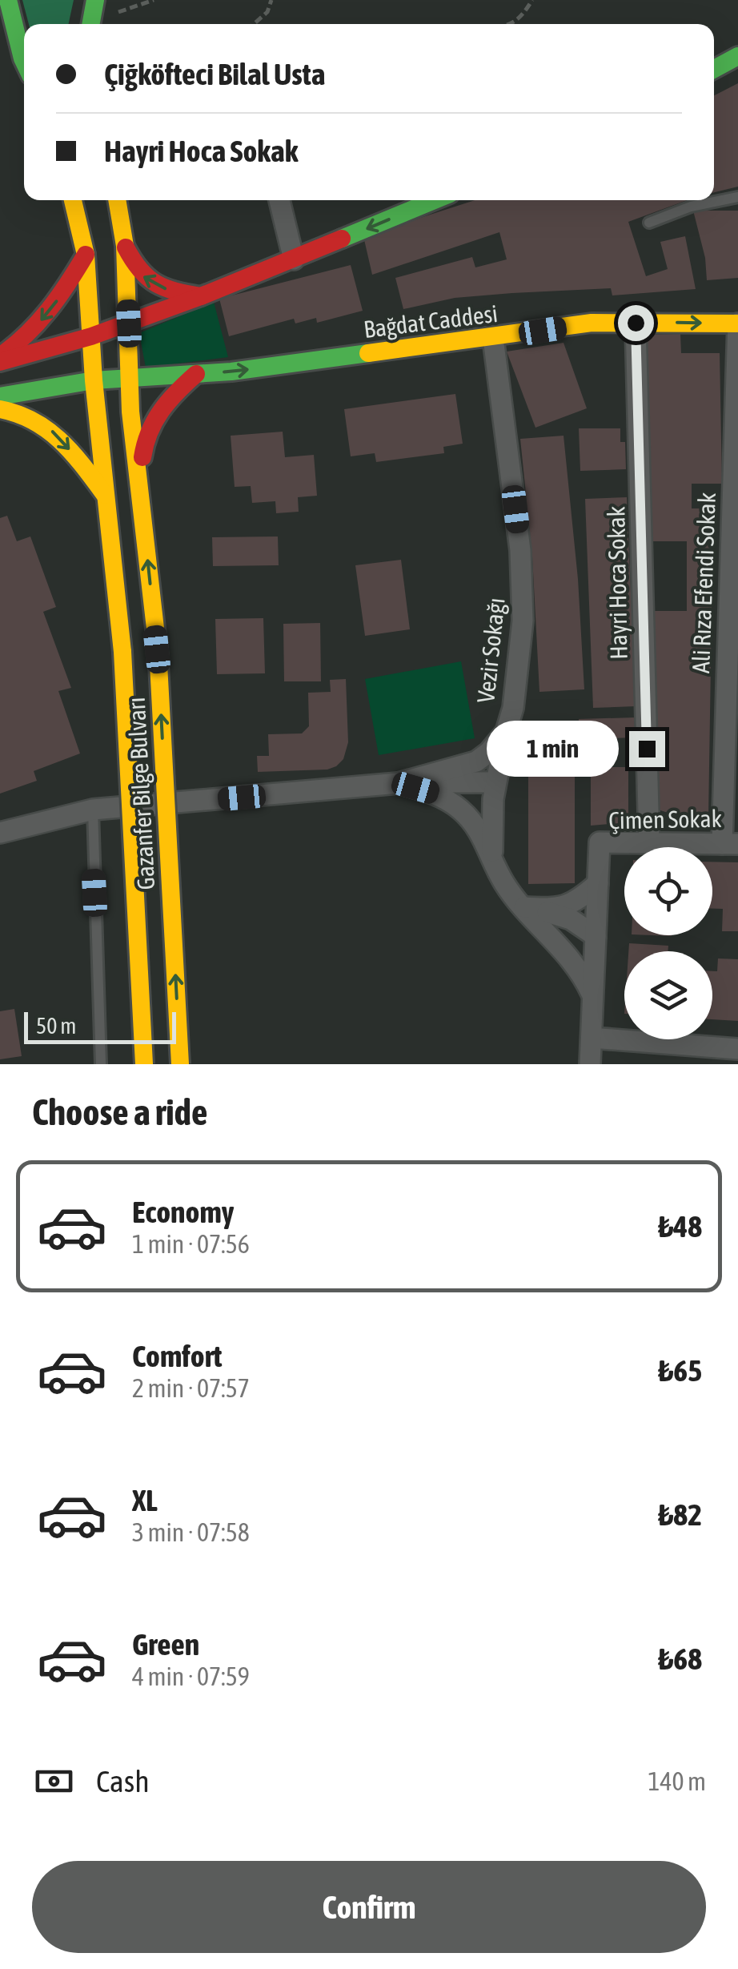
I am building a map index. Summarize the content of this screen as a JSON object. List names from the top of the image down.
{
  "streets": {
    "main road": ["Bağdat Caddesi", "Gazanfer Bilge Bulvarı"],
    "street": [
      "Hayri Hoca Sokak",
      "Ali Rıza Efendi Sokak",
      "Vezir Sokağı",
      "Çimen Sokak"
    ]
  },
  "crossings": [
    ["Bağdat Caddesi", "Hayri Hoca Sokak"],
    ["Bağdat Caddesi", "Ali Rıza Efendi Sokak"],
    ["Bağdat Caddesi", "Vezir Sokağı"],
    ["Bağdat Caddesi", "Gazanfer Bilge Bulvarı"],
    ["Hayri Hoca Sokak", "Çimen Sokak"],
    ["Ali Rıza Efendi Sokak", "Çimen Sokak"]
  ],
  "scale_bar": "50 m",
  "page": {
    "banner": ["Çiğköfteci Bilal Usta", "Hayri Hoca Sokak"],
    "bubble": "1 min",
    "scale": "50 m",
    "heading": "Choose a ride",
    "list": [
      {
        "name": "Economy",
        "note": "1 min · 07:56",
        "value": "₺48"
      },
      {
        "name": "Comfort",
        "note": "2 min · 07:57",
        "value": "₺65"
      },
      {
        "name": "XL",
        "note": "3 min · 07:58",
        "value": "₺82"
      },
      {
        "name": "Green",
        "note": "4 min · 07:59",
        "value": "₺68"
      }
    ],
    "pay": ["Cash", "140 m"],
    "buttons": "Confirm"
  }
}
